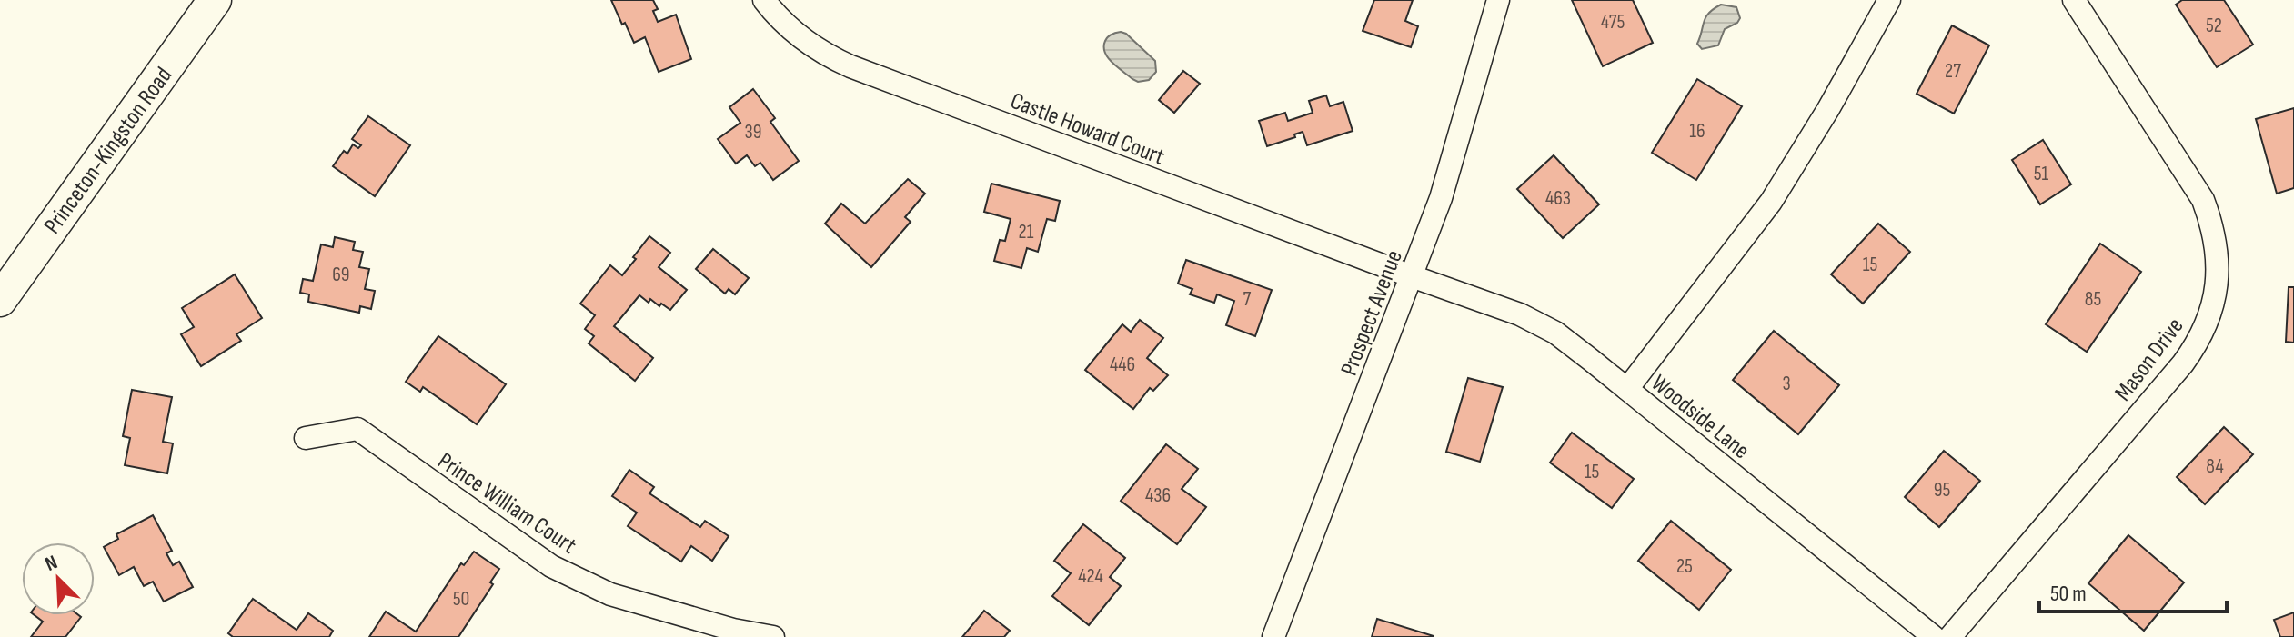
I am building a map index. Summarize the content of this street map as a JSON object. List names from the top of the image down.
{
  "streets": {
    "main road": ["Princeton-Kingston Road"],
    "street": [
      "Castle Howard Court",
      "Prospect Avenue",
      "Mason Drive",
      "Woodside Lane",
      "Prince William Court"
    ]
  },
  "crossings": [
    ["Castle Howard Court", "Prospect Avenue"],
    ["Castle Howard Court", "Woodside Lane"],
    ["Prospect Avenue", "Woodside Lane"]
  ],
  "house_numbers": [
    "475",
    "52",
    "27",
    "16",
    "39",
    "51",
    "463",
    "21",
    "15",
    "69",
    "7",
    "85",
    "446",
    "3",
    "84",
    "15",
    "95",
    "436",
    "25",
    "424",
    "50"
  ],
  "scale_bar": "50 m",
  "north": "top left"
}
